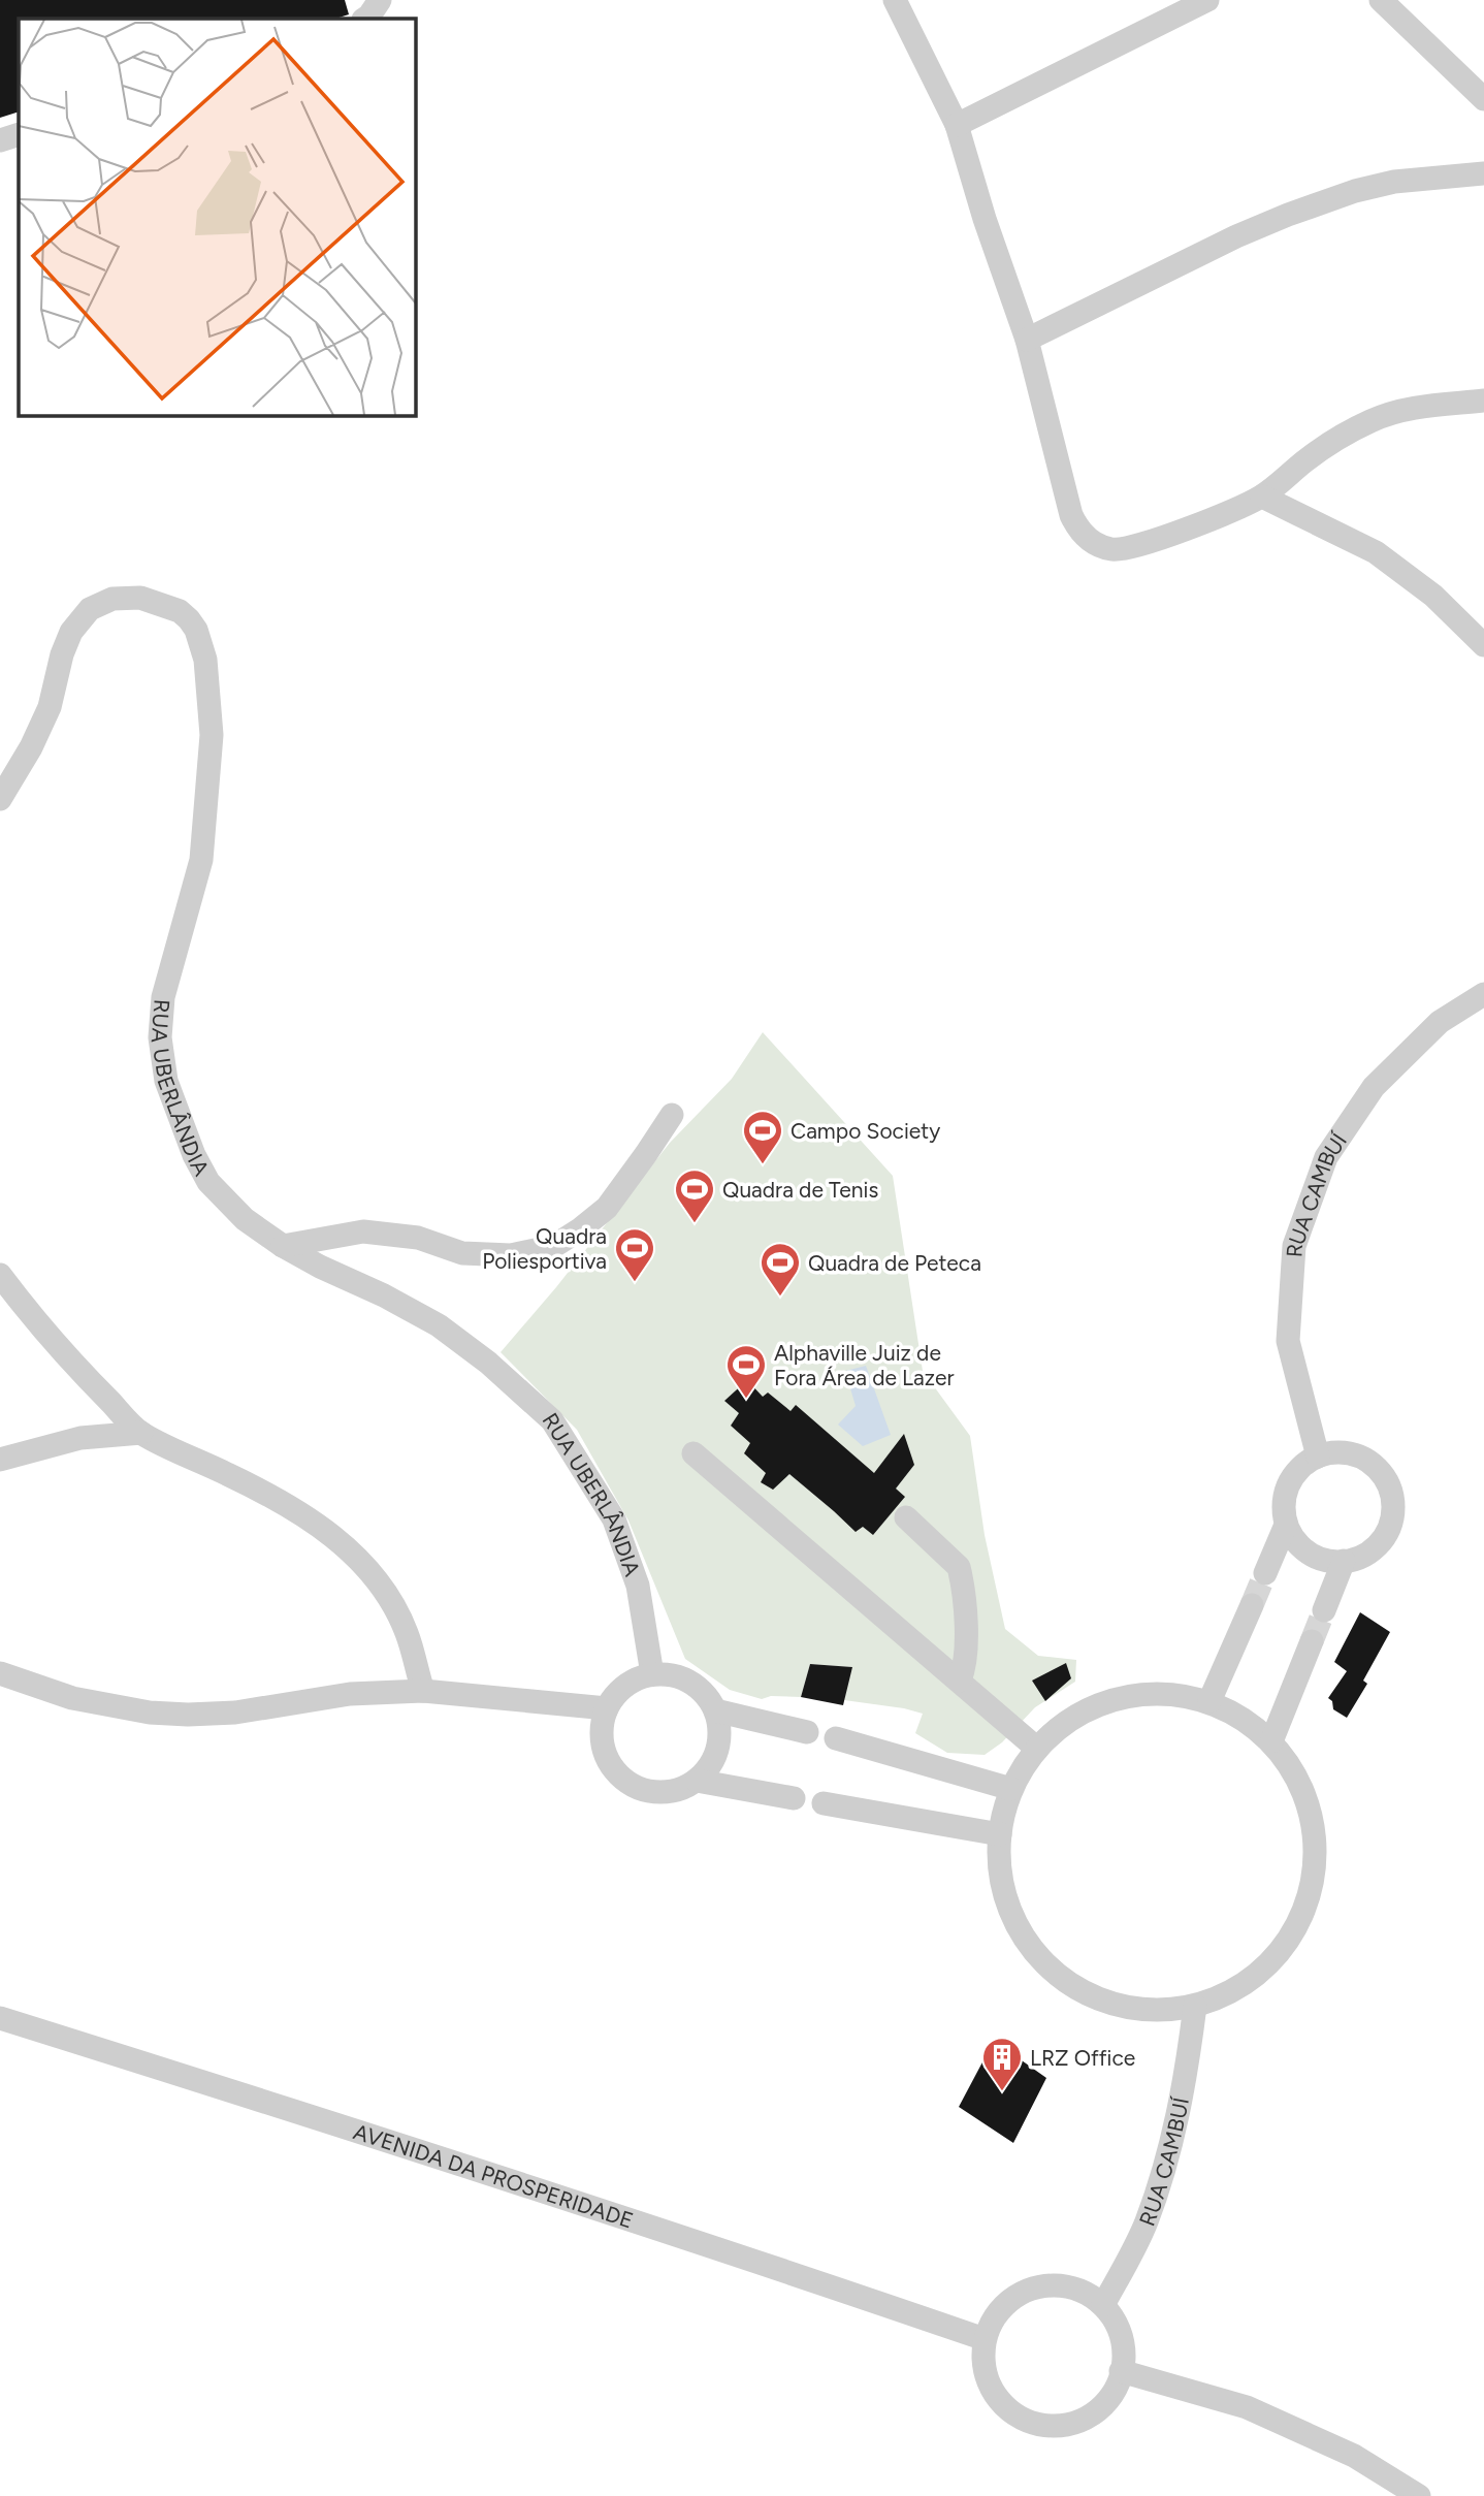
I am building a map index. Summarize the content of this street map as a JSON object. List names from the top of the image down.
{
  "streets": {
    "street": ["RUA UBERLÂNDIA", "RUA CAMBUÍ", "AVENIDA DA PROSPERIDADE"]
  },
  "crossings": [
    ["RUA CAMBUÍ", "AVENIDA DA PROSPERIDADE"]
  ],
  "places": {
    "sports": [
      "Campo Society",
      "Quadra de Tenis",
      "Quadra Poliesportiva",
      "Quadra de Peteca",
      "Alphaville Juiz de Fora Área de Lazer"
    ],
    "building": ["LRZ Office"]
  }
}
